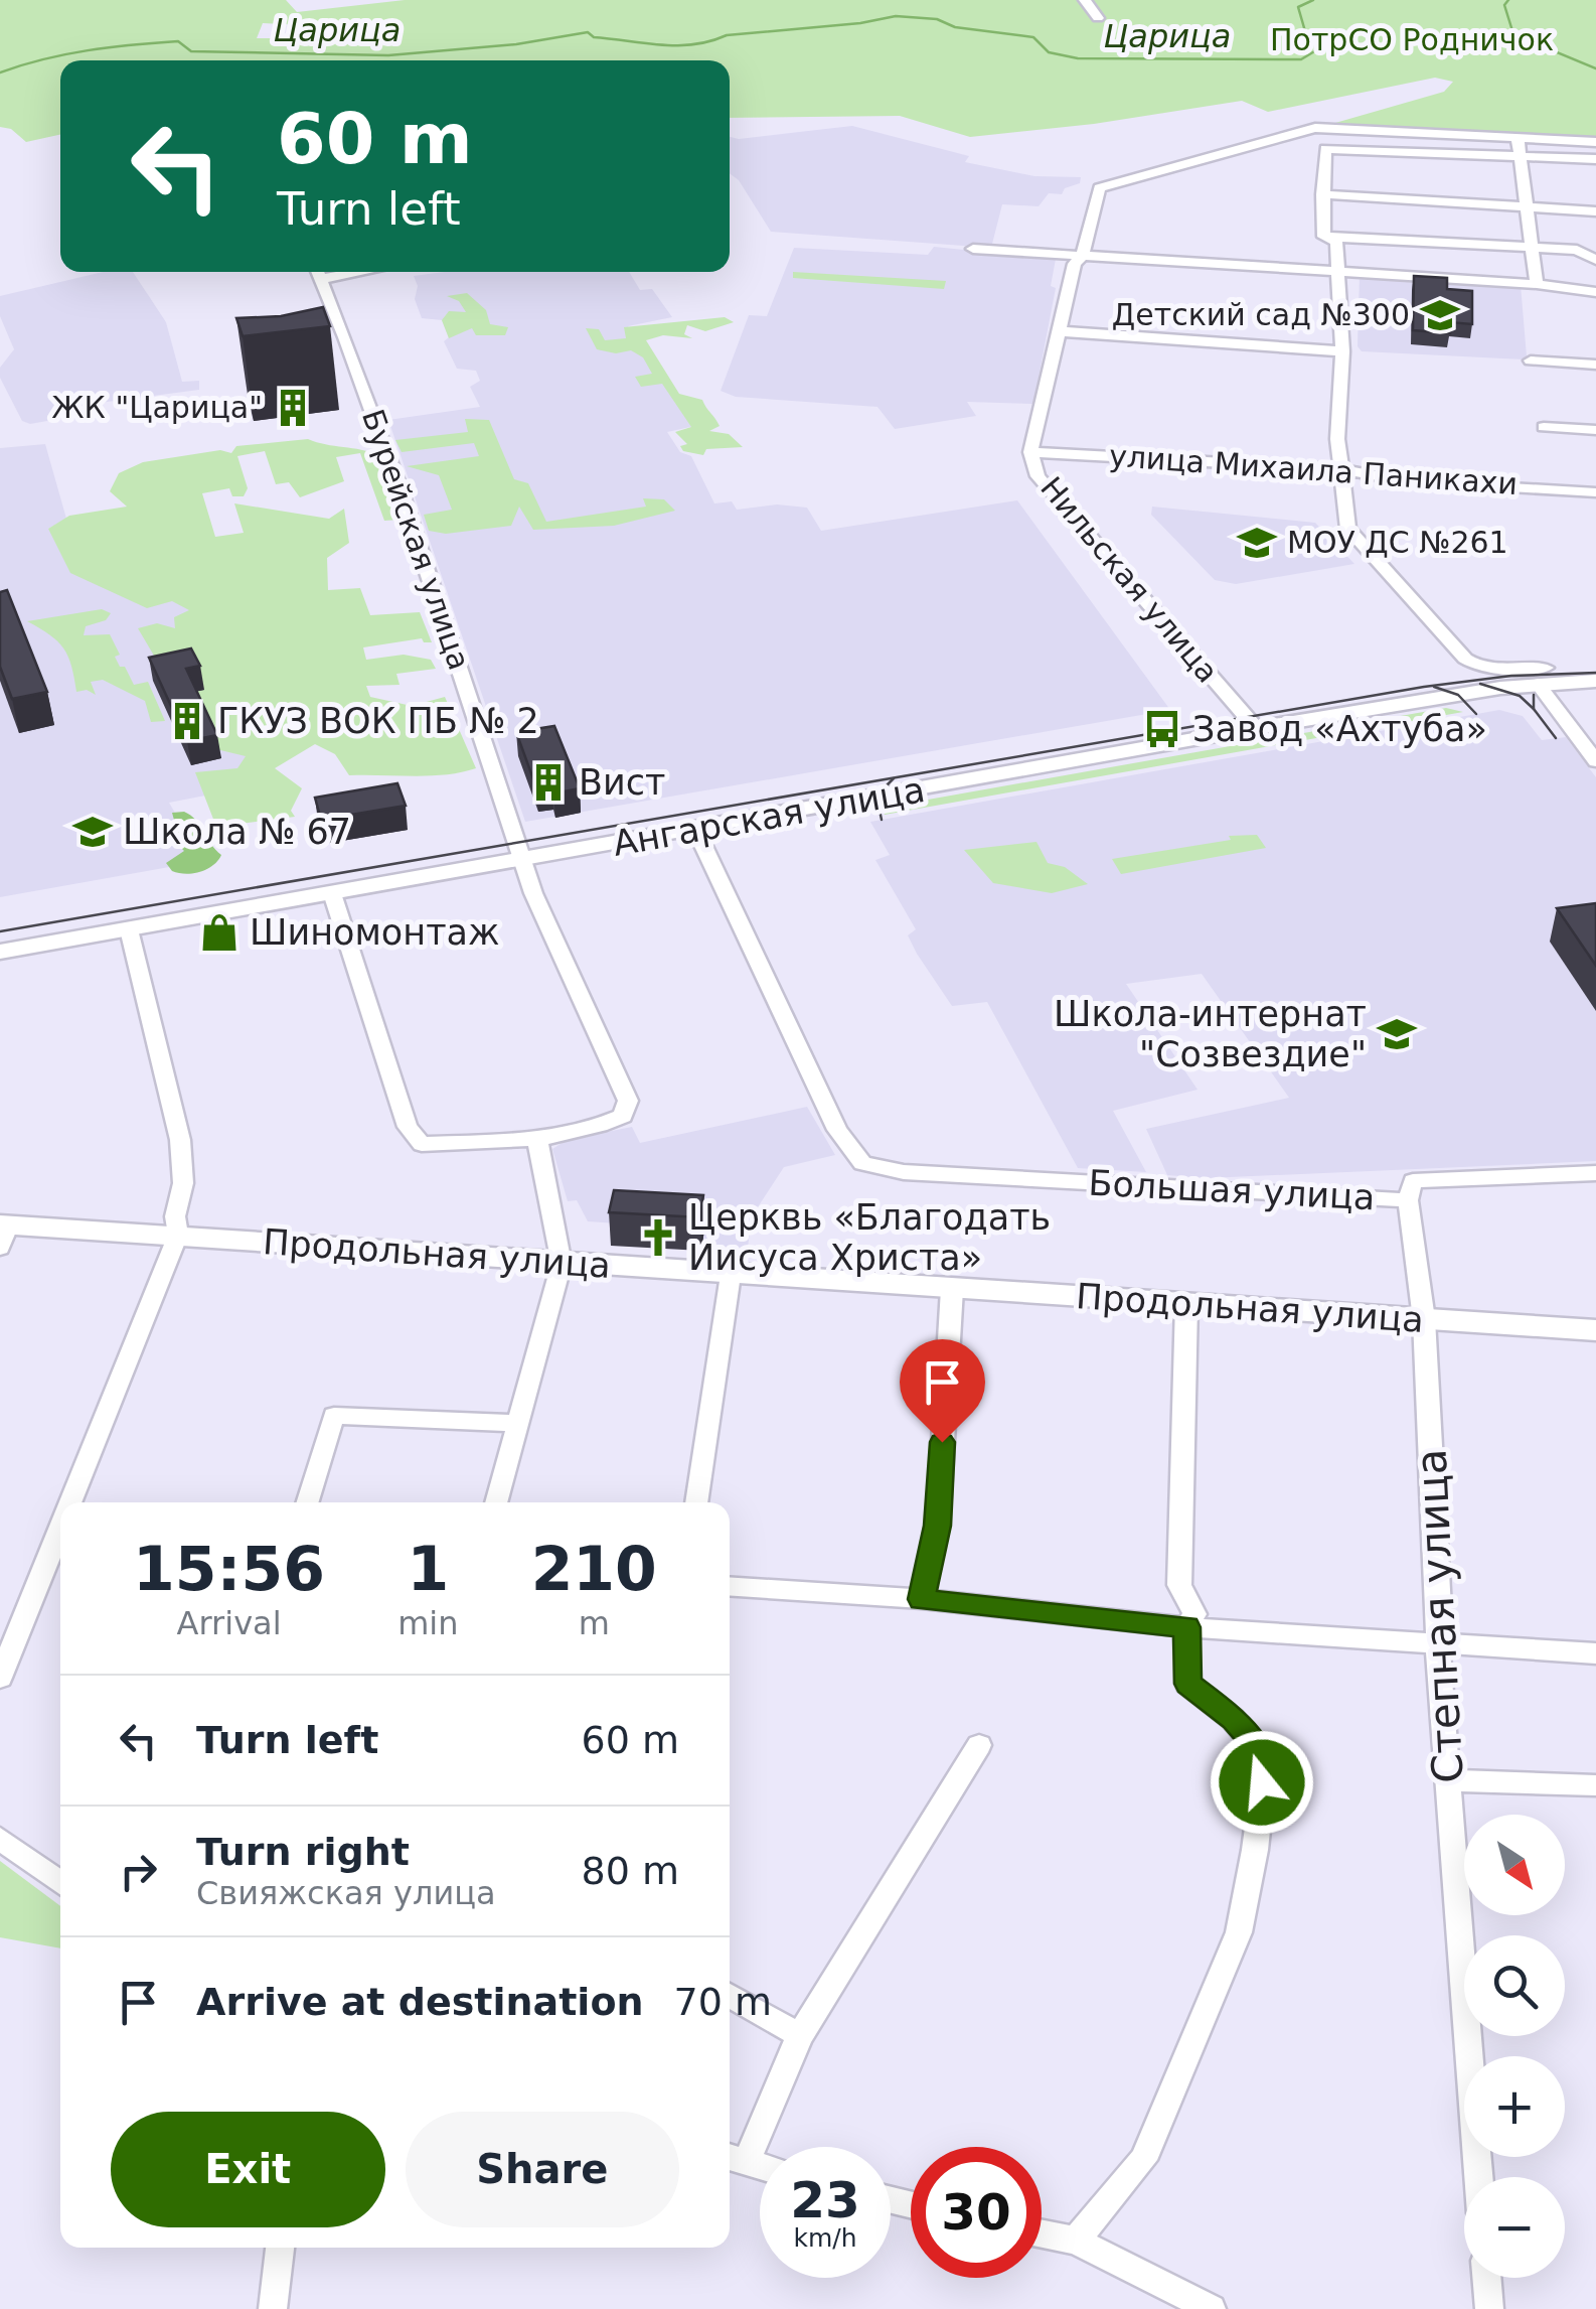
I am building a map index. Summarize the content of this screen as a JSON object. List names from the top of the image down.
{
  "streets": {
    "main road": ["Ангарская улица", "Продольная улица"],
    "street": [
      "улица Михаила Паникахи",
      "Бурейская улица",
      "Нильская улица",
      "Большая улица",
      "Степная улица"
    ]
  },
  "crossings": [
    ["улица Михаила Паникахи", "Нильская улица"],
    ["Бурейская улица", "Ангарская улица"],
    ["Нильская улица", "Ангарская улица"],
    ["Ангарская улица", "Большая улица"],
    ["Большая улица", "Степная улица"],
    ["Продольная улица", "Степная улица"]
  ],
  "water": ["Царица"],
  "parks": ["ПотрСО Родничок"],
  "places": {
    "school or university": [
      "Детский сад №300",
      "МОУ ДС №261",
      "Школа № 67",
      "Школа-интернат \"Созвездие\""
    ],
    "building": ["ЖК \"Царица\"", "ГКУЗ ВОК ПБ № 2", "Вист"],
    "bus stop": ["Завод «Ахтуба»"],
    "shop": ["Шиномонтаж"],
    "church": ["Церквь «Благодать Иисуса Христа»"]
  },
  "north": "bottom right",
  "page": {
    "turn": ["60 m", "Turn left"],
    "eta": [
      "15:56",
      "Arrival",
      "1",
      "min",
      "210",
      "m"
    ],
    "list": [
      {
        "name": "Turn left",
        "value": "60 m"
      },
      {
        "name": "Turn right",
        "note": "Свияжская улица",
        "value": "80 m"
      },
      {
        "name": "Arrive at destination",
        "value": "70 m"
      }
    ],
    "map_buttons": ["+", "−"],
    "buttons": ["Exit", "Share"],
    "speed": "23 km/h",
    "limit": "30"
  }
}
